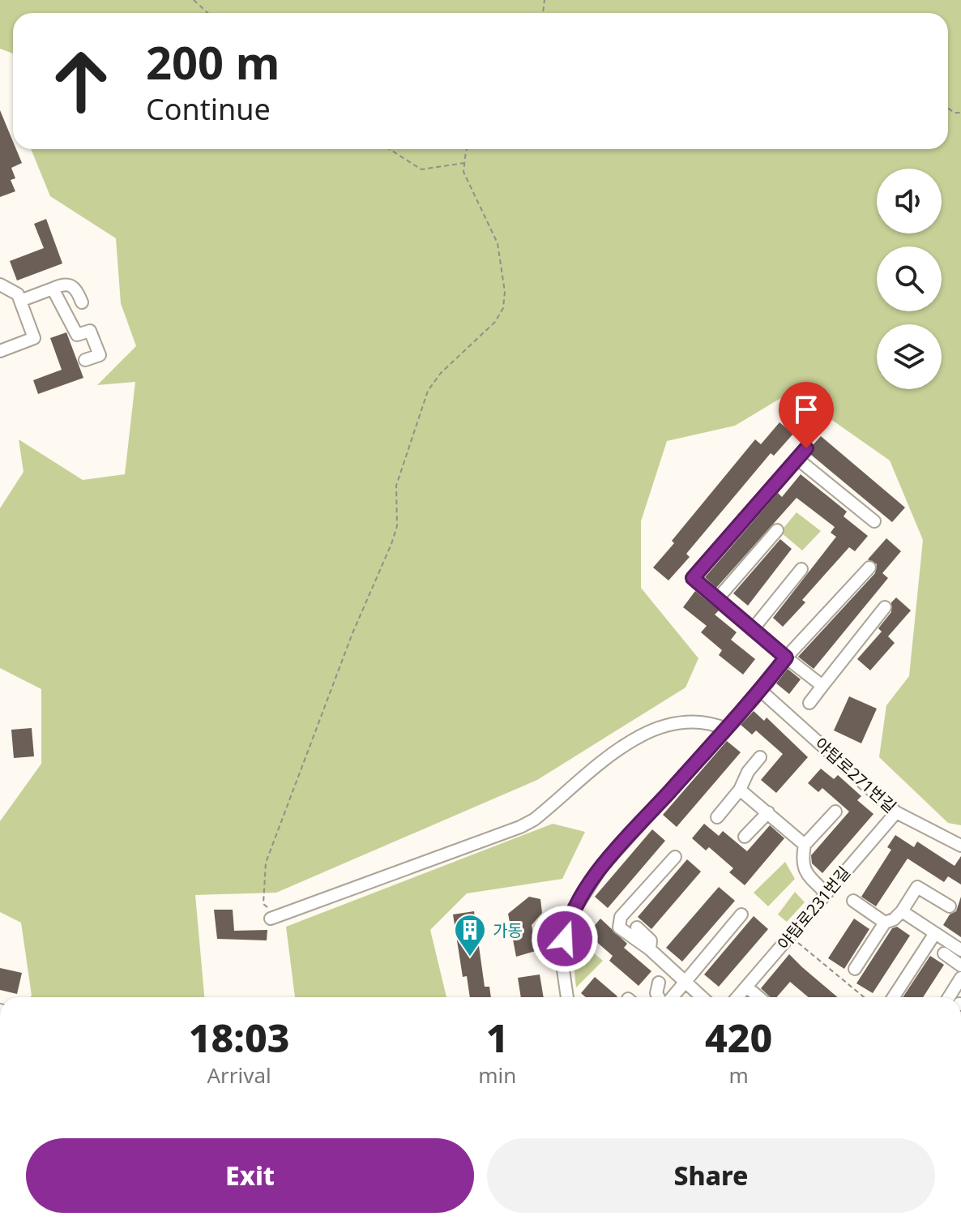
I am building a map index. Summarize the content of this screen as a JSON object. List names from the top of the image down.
{
  "streets": {
    "street": ["야탑로271번길", "야탑로231번길"]
  },
  "crossings": [
    ["야탑로271번길", "야탑로231번길"]
  ],
  "places": {
    "building": ["가동"]
  },
  "page": {
    "turn": ["200 m", "Continue"],
    "eta": [
      "18:03",
      "Arrival",
      "1",
      "min",
      "420",
      "m"
    ],
    "buttons": ["Exit", "Share"]
  }
}
